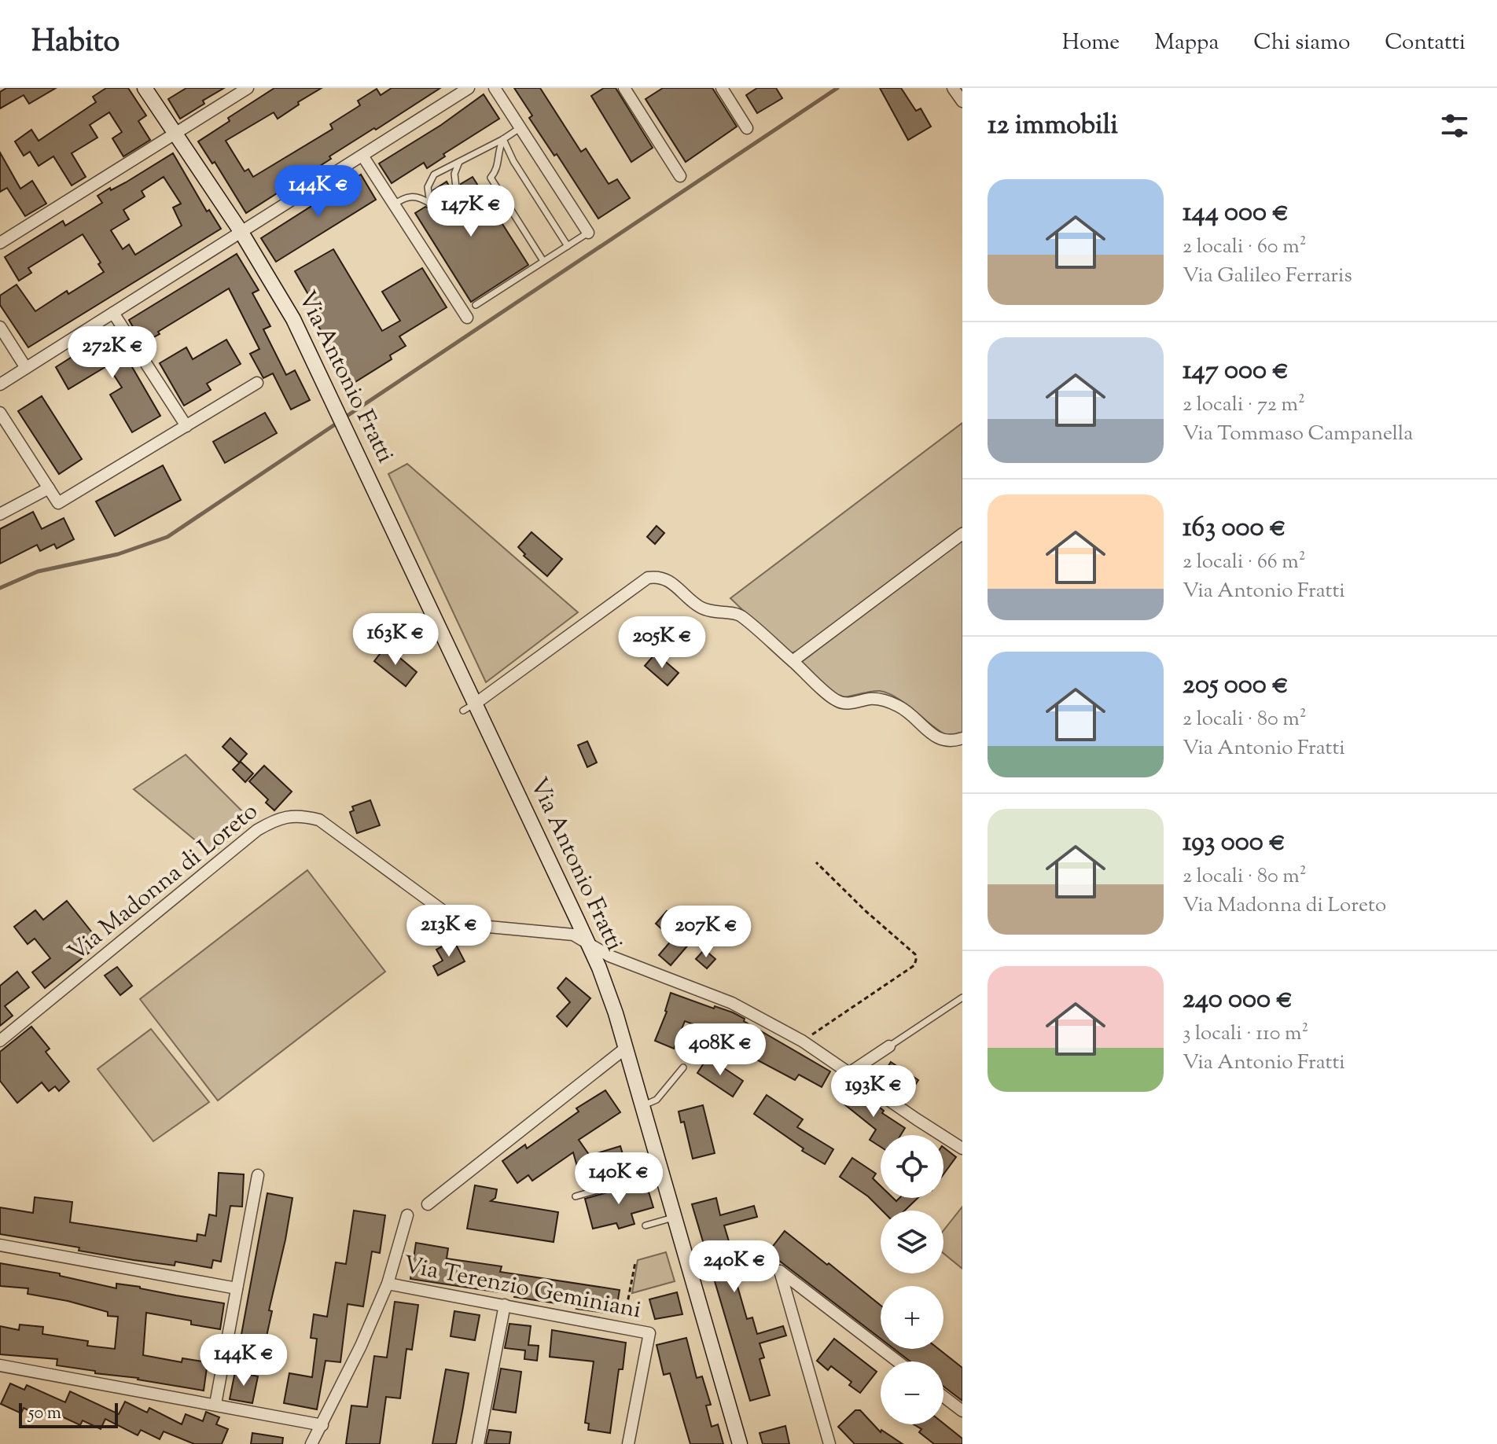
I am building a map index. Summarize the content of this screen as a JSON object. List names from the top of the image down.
{
  "streets": {
    "street": ["Via Antonio Fratti", "Via Madonna di Loreto", "Via Terenzio Geminiani"]
  },
  "crossings": [
    ["Via Antonio Fratti", "Via Madonna di Loreto"]
  ],
  "scale_bar": "50 m",
  "page": {
    "header": "Habito",
    "nav": [
      "Home",
      "Mappa",
      "Chi siamo",
      "Contatti"
    ],
    "heading": "12 immobili",
    "list": [
      {
        "name": "144 000 €",
        "note": "2 locali · 60 m² · Via Galileo Ferraris"
      },
      {
        "name": "147 000 €",
        "note": "2 locali · 72 m² · Via Tommaso Campanella"
      },
      {
        "name": "163 000 €",
        "note": "2 locali · 66 m² · Via Antonio Fratti"
      },
      {
        "name": "205 000 €",
        "note": "2 locali · 80 m² · Via Antonio Fratti"
      },
      {
        "name": "193 000 €",
        "note": "2 locali · 80 m² · Via Madonna di Loreto"
      },
      {
        "name": "240 000 €",
        "note": "3 locali · 110 m² · Via Antonio Fratti"
      }
    ],
    "price": [
      "144K €",
      "147K €",
      "272K €",
      "163K €",
      "205K €",
      "213K €",
      "207K €",
      "408K €",
      "193K €",
      "140K €",
      "240K €",
      "144K €"
    ],
    "map_buttons": ["+", "−"],
    "scale": "50 m"
  }
}
